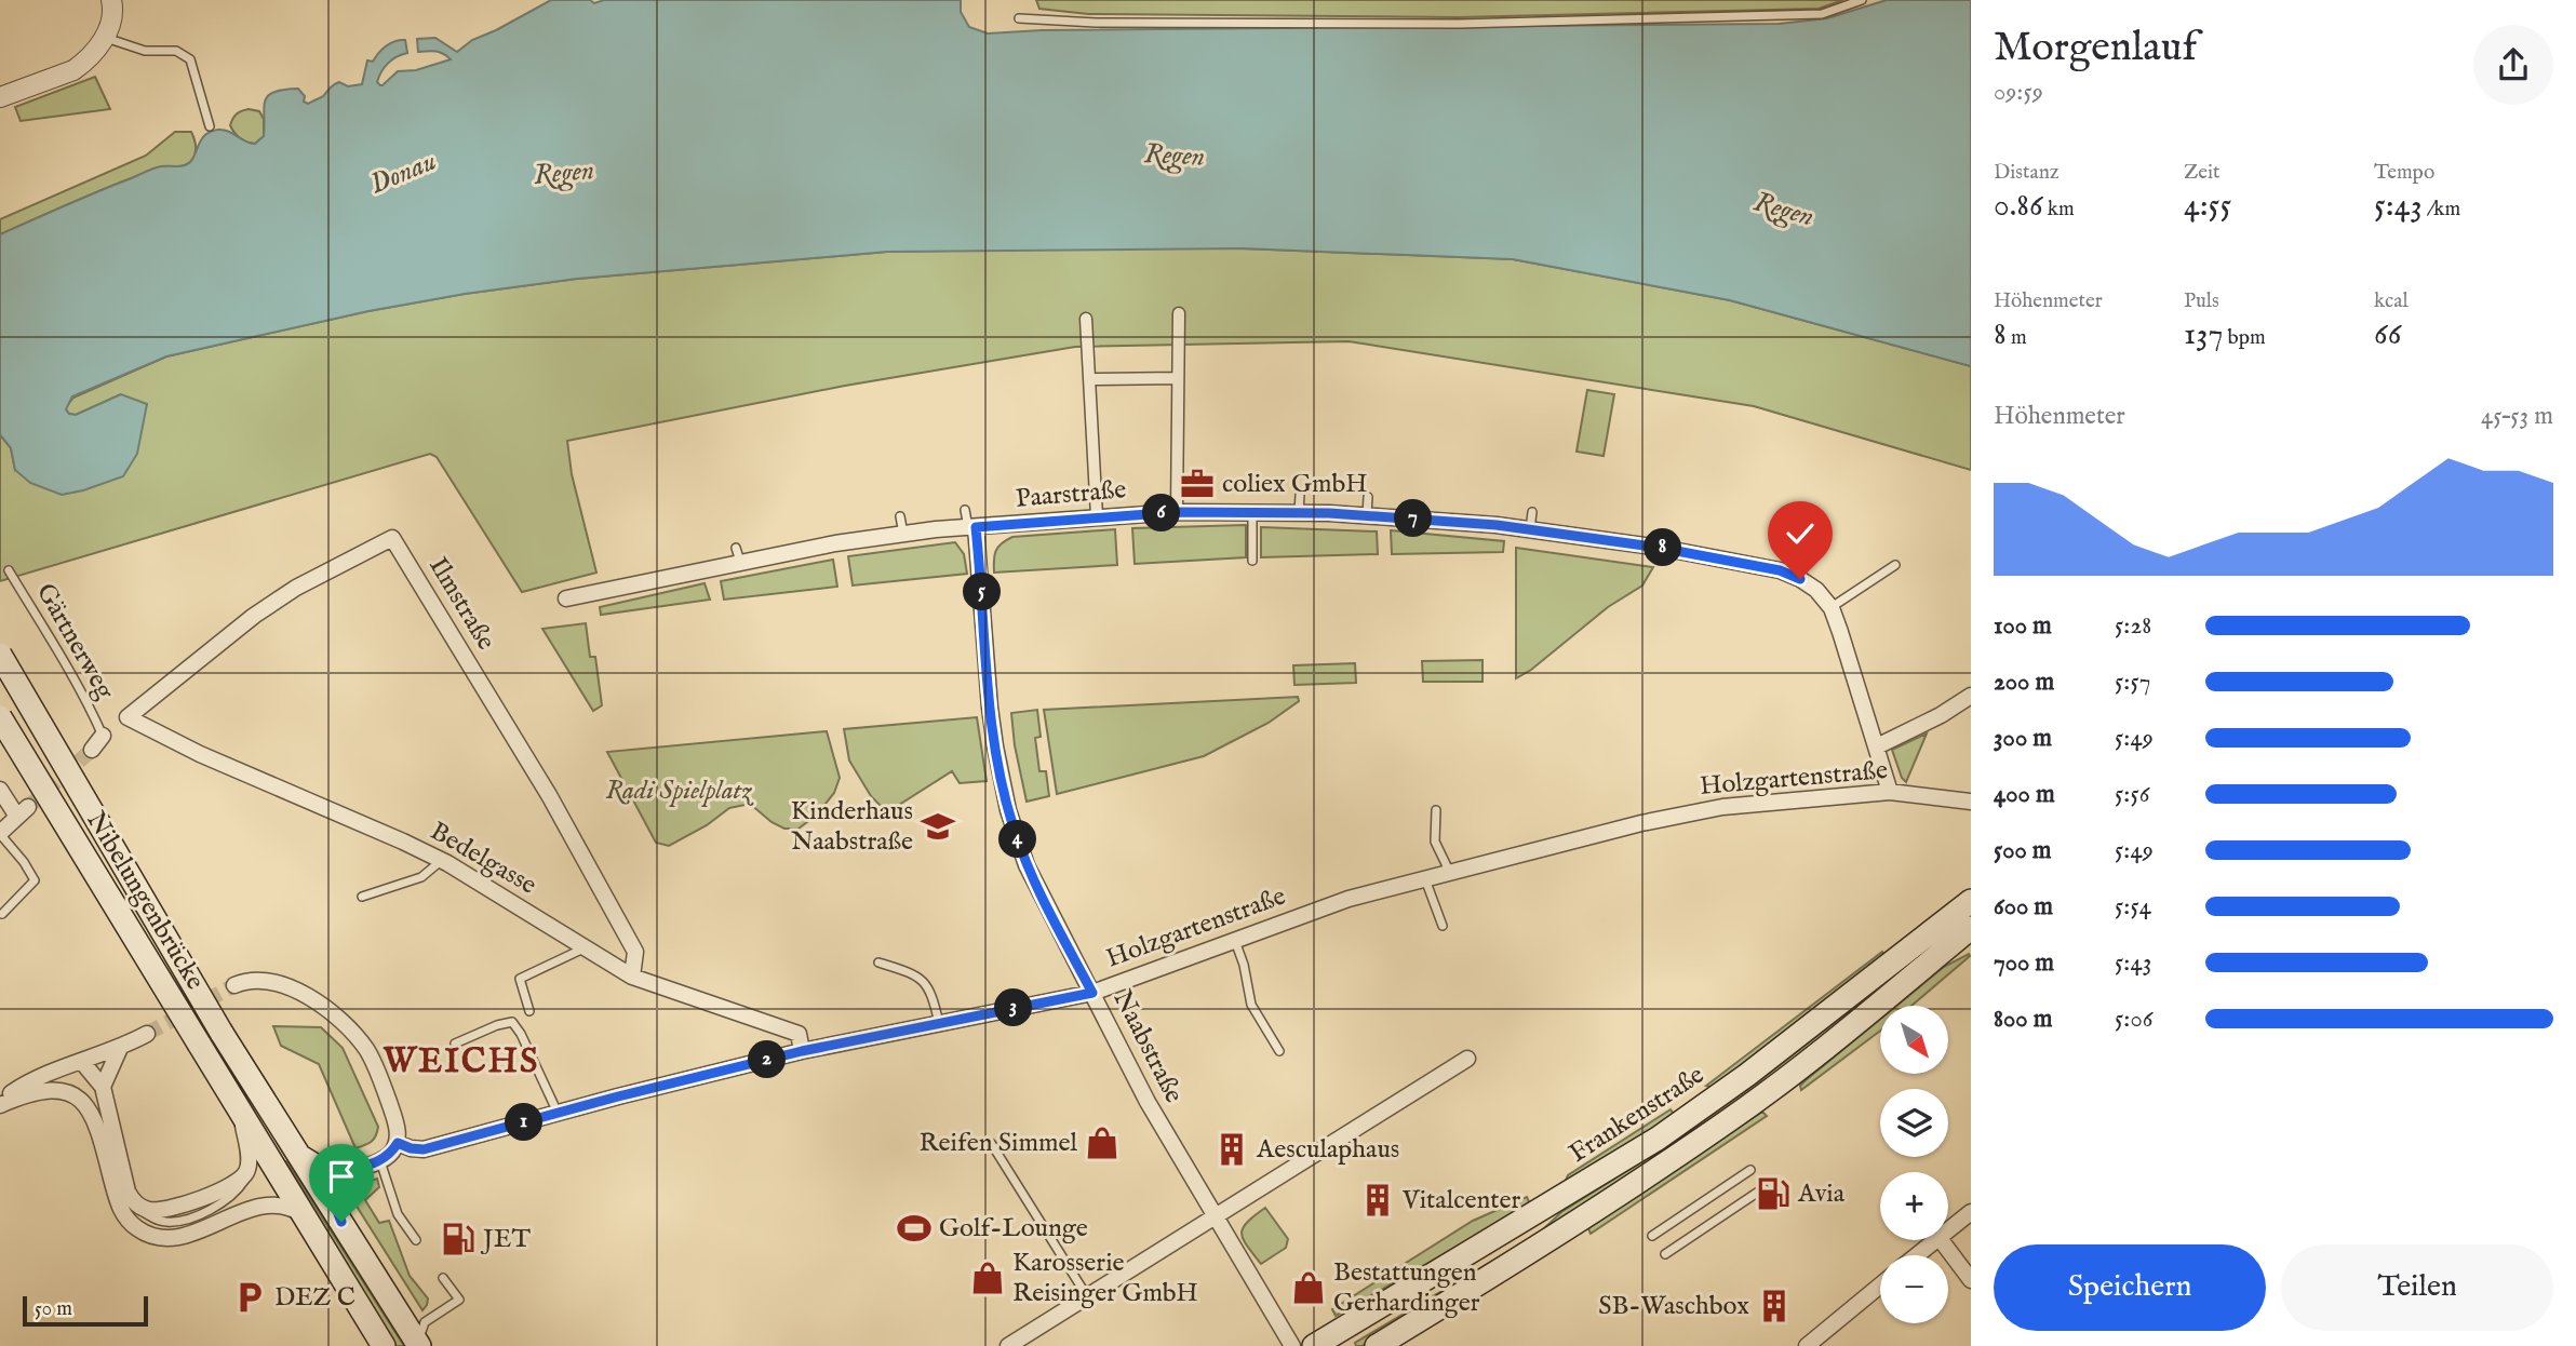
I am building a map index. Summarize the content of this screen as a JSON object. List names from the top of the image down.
{
  "streets": {
    "main road": ["Nibelungenbrücke", "Frankenstraße"],
    "street": [
      "Paarstraße",
      "Ilmstraße",
      "Holzgartenstraße",
      "Bedelgasse",
      "Naabstraße"
    ],
    "lane": ["Gärtnerweg"]
  },
  "crossings": [
    ["Paarstraße", "Holzgartenstraße"],
    ["Paarstraße", "Naabstraße"],
    ["Ilmstraße", "Bedelgasse"],
    ["Holzgartenstraße", "Bedelgasse"],
    ["Holzgartenstraße", "Naabstraße"]
  ],
  "districts": ["WEICHS"],
  "water": ["Regen", "Donau"],
  "parks": ["Radi Spielplatz"],
  "places": {
    "office": ["coliex GmbH"],
    "school or university": ["Kinderhaus Naabstraße"],
    "shop": ["Reifen Simmel", "Karosserie Reisinger GmbH", "Bestattungen Gerhardinger"],
    "building": ["Aesculaphaus", "Vitalcenter", "SB-Waschbox"],
    "fuel station": ["Avia", "JET"],
    "sports": ["Golf-Lounge"],
    "parking": ["DEZ C"]
  },
  "scale_bar": "50 m",
  "north": "bottom right",
  "page": {
    "heading": ["Morgenlauf", "09:59"],
    "stats": [
      ["Distanz", "0.86 km"],
      ["Zeit", "4:55"],
      ["Tempo", "5:43 /km"],
      ["Höhenmeter", "8 m"],
      ["Puls", "137 bpm"],
      ["kcal", "66"]
    ],
    "chart": ["Höhenmeter", "45–53 m"],
    "pins": [
      "6",
      "7",
      "8",
      "5",
      "4",
      "3",
      "2",
      "1"
    ],
    "list": [
      {
        "name": "100 m",
        "note": "5:28"
      },
      {
        "name": "200 m",
        "note": "5:57"
      },
      {
        "name": "300 m",
        "note": "5:49"
      },
      {
        "name": "400 m",
        "note": "5:56"
      },
      {
        "name": "500 m",
        "note": "5:49"
      },
      {
        "name": "600 m",
        "note": "5:54"
      },
      {
        "name": "700 m",
        "note": "5:43"
      },
      {
        "name": "800 m",
        "note": "5:06"
      }
    ],
    "map_buttons": ["+", "−"],
    "buttons": ["Speichern", "Teilen"],
    "scale": "50 m"
  }
}
